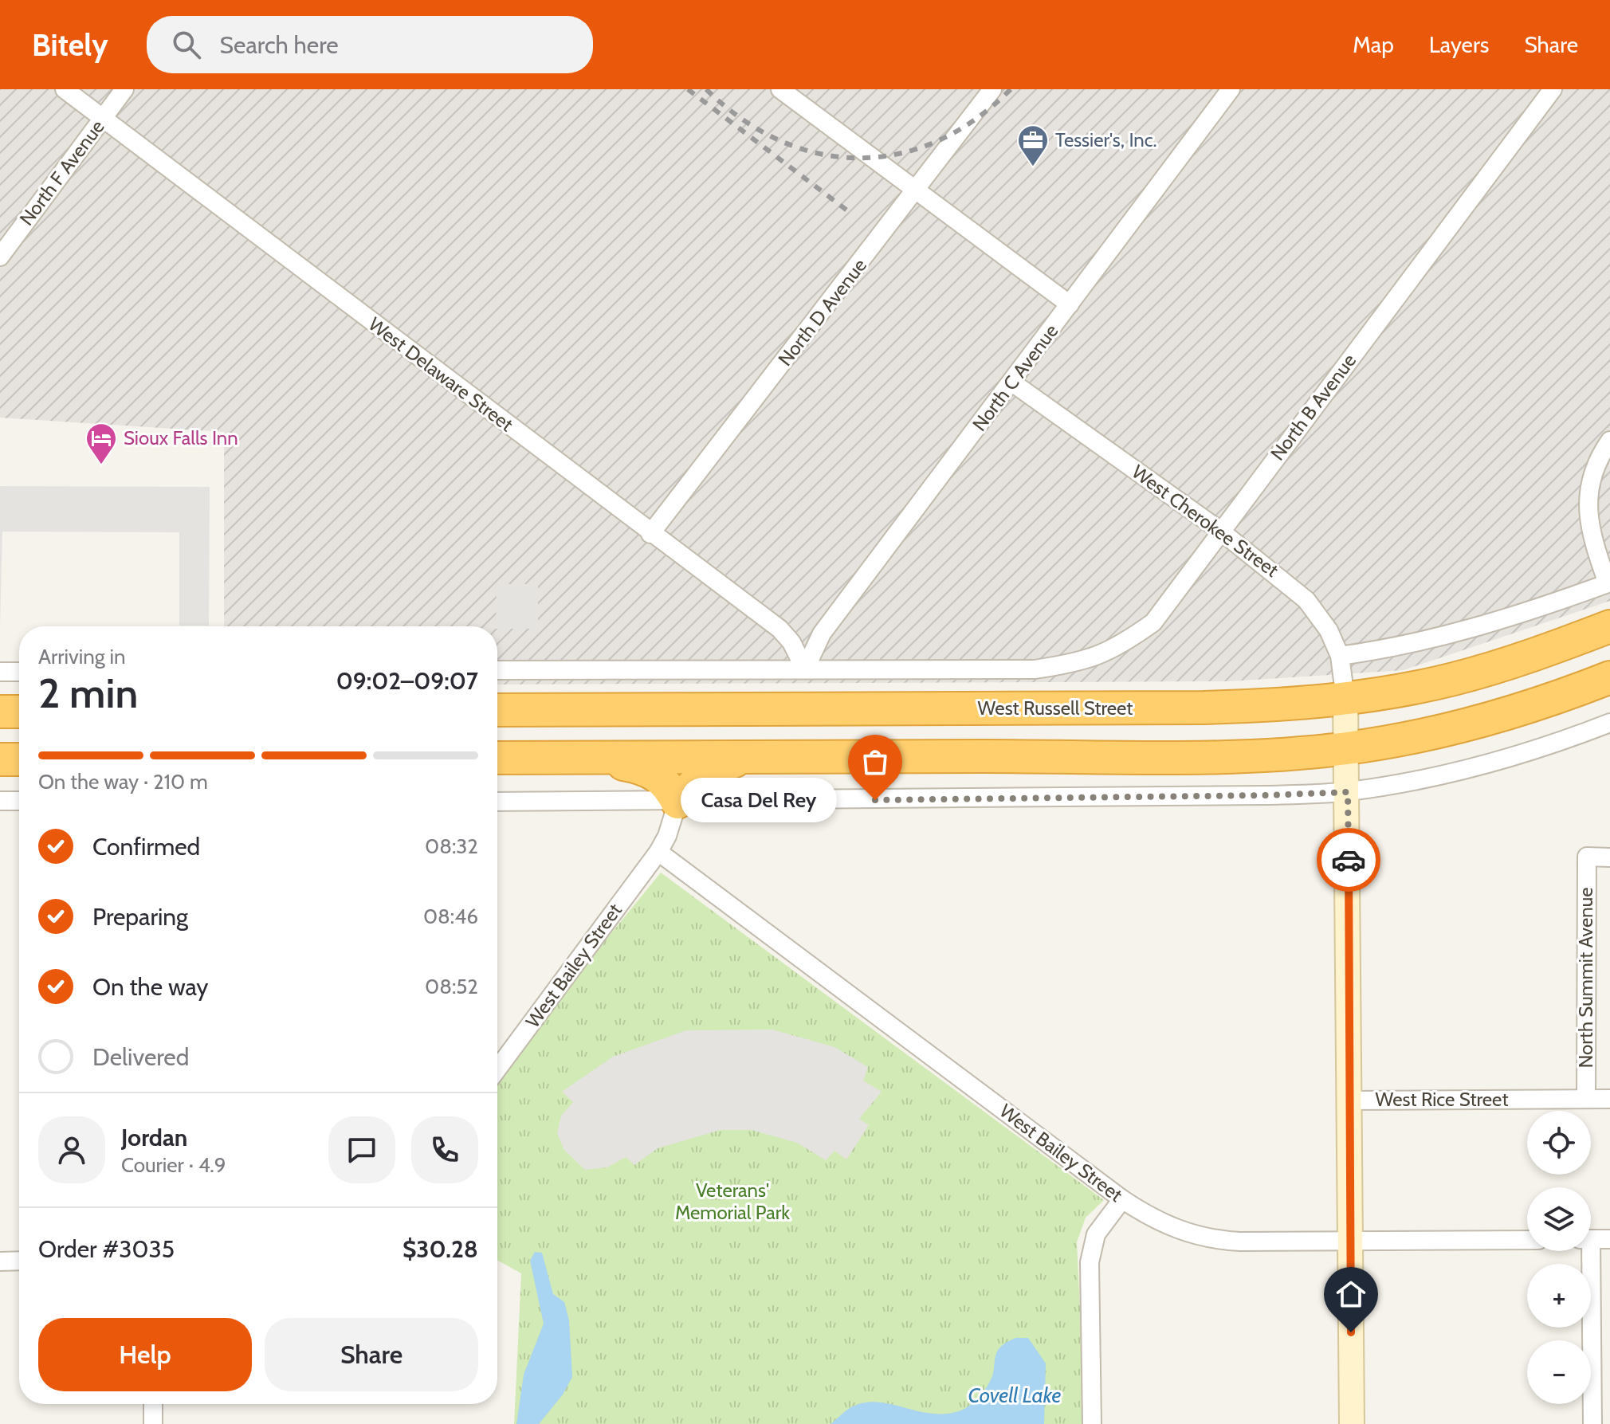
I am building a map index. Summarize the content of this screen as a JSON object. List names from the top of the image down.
{
  "streets": {
    "highway": ["West Russell Street"],
    "street": [
      "North F Avenue",
      "North D Avenue",
      "West Delaware Street",
      "North C Avenue",
      "North B Avenue",
      "West Cherokee Street",
      "West Bailey Street",
      "North Summit Avenue",
      "West Rice Street"
    ]
  },
  "crossings": [
    ["North F Avenue", "West Delaware Street"],
    ["North D Avenue", "West Delaware Street"],
    ["West Delaware Street", "North C Avenue"],
    ["West Delaware Street", "West Russell Street"],
    ["North C Avenue", "West Cherokee Street"],
    ["North C Avenue", "West Russell Street"],
    ["North B Avenue", "West Cherokee Street"],
    ["North B Avenue", "West Russell Street"],
    ["West Cherokee Street", "West Russell Street"],
    ["North Summit Avenue", "West Rice Street"]
  ],
  "water": ["Covell Lake"],
  "parks": ["Veterans' Memorial Park"],
  "places": {
    "office": ["Tessier's, Inc."],
    "hotel": ["Sioux Falls Inn"],
    "other": ["Casa Del Rey"]
  },
  "page": {
    "header": "Bitely",
    "search": "Search here",
    "nav": ["Map", "Layers", "Share"],
    "heading": ["2 min", "Arriving in", "09:02–09:07"],
    "panel": [
      "Jordan",
      "Courier · 4.9",
      "Order #3035",
      "$30.28"
    ],
    "bar": "On the way · 210 m",
    "bubble": "Casa Del Rey",
    "list": [
      ["Confirmed", "08:32"],
      ["Preparing", "08:46"],
      ["On the way", "08:52"],
      "Delivered"
    ],
    "map_buttons": ["+", "−"],
    "buttons": ["Help", "Share"]
  }
}
